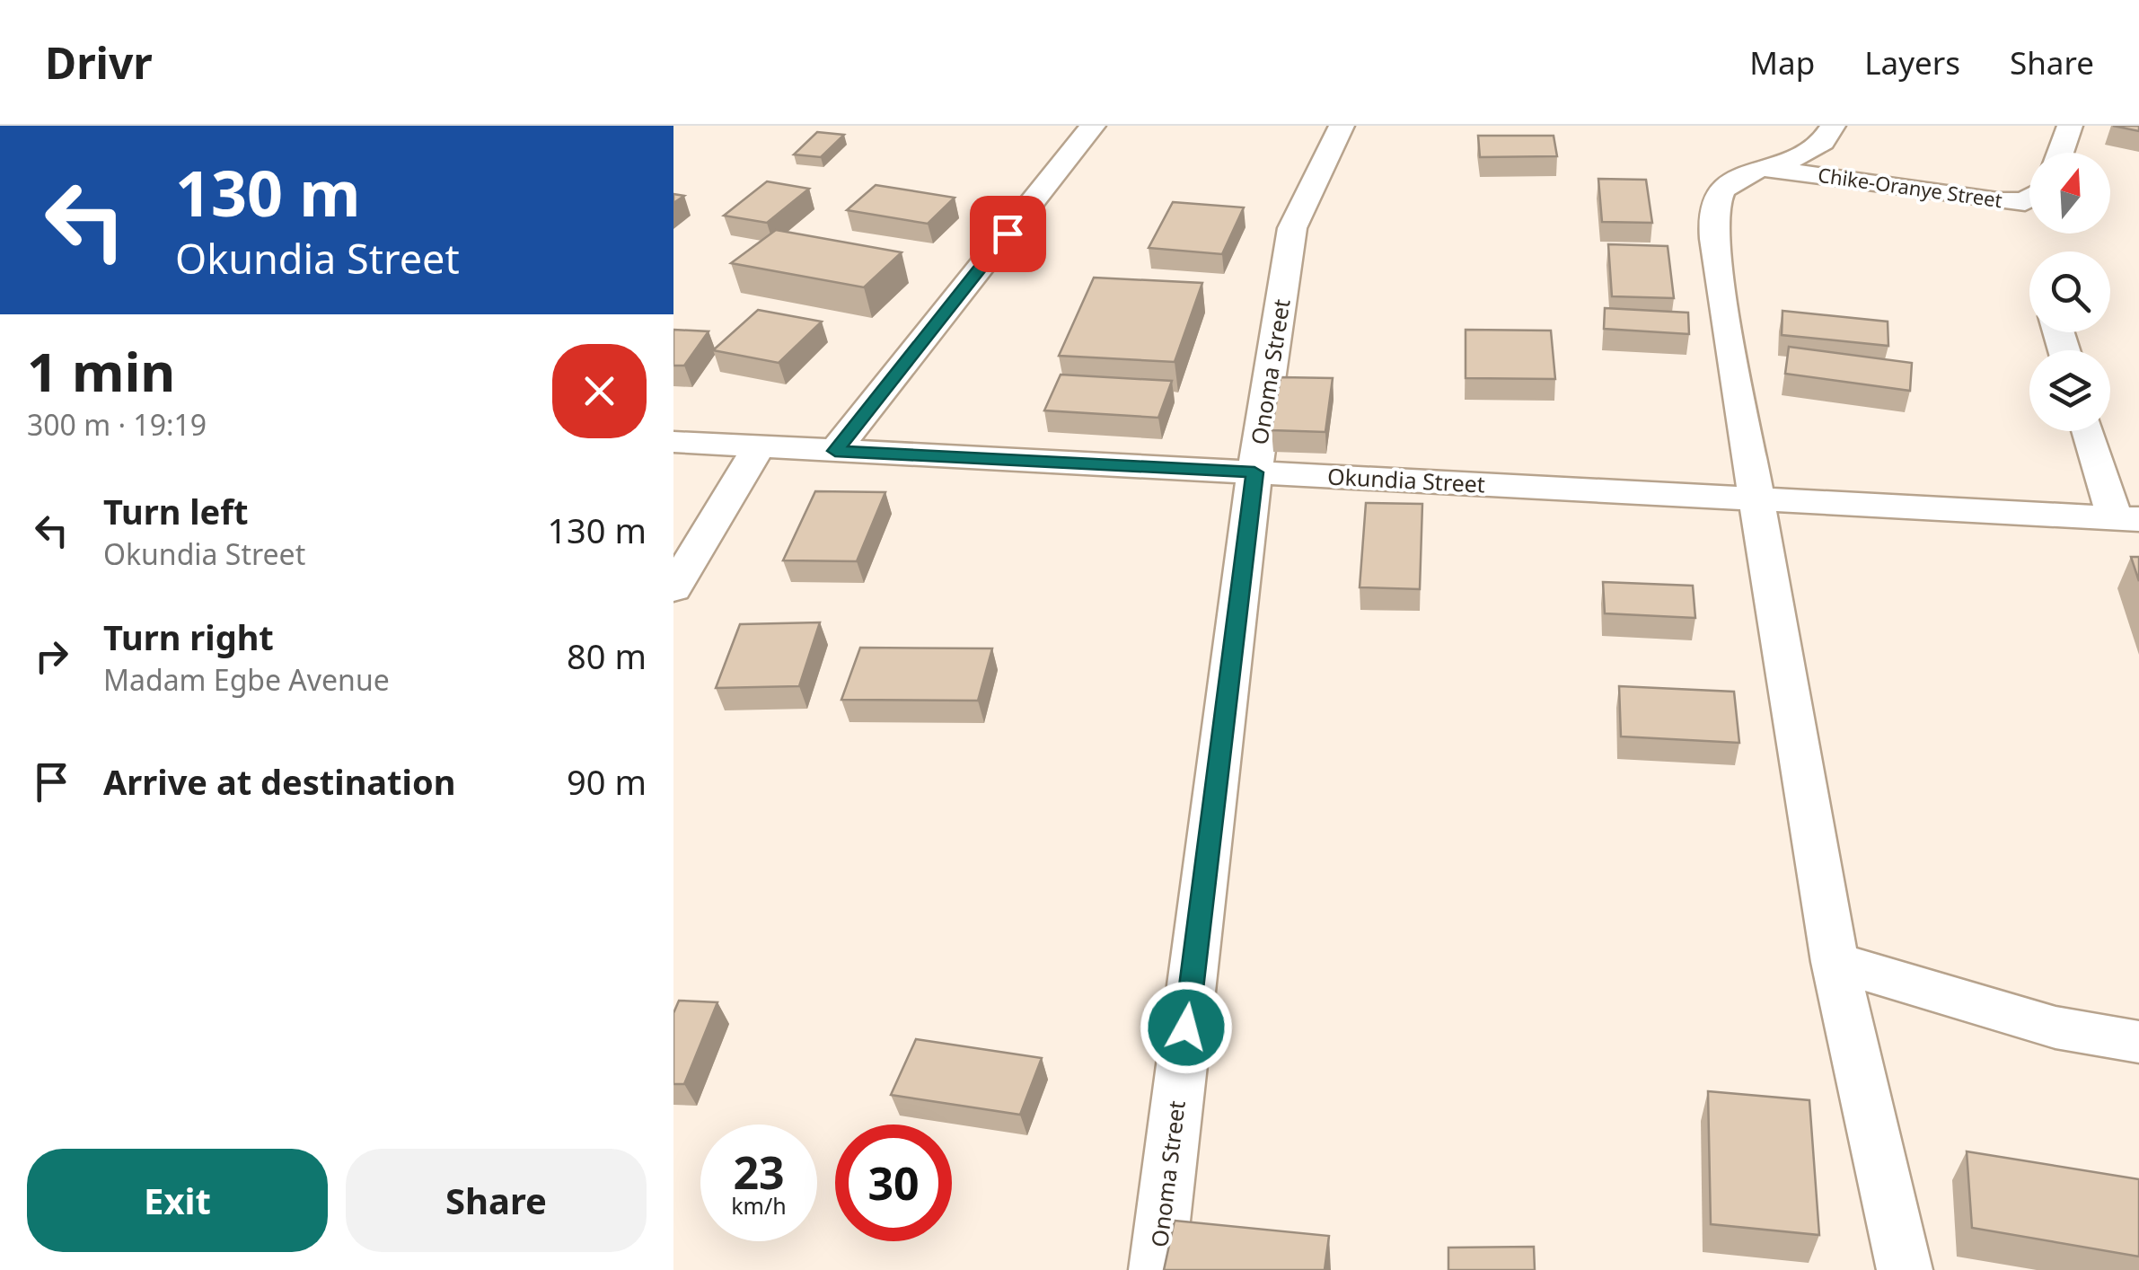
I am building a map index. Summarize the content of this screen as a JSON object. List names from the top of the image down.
{
  "streets": {
    "street": ["Chike-Oranye Street", "Onoma Street", "Okundia Street"]
  },
  "crossings": [
    ["Onoma Street", "Okundia Street"]
  ],
  "north": "top",
  "page": {
    "header": "Drivr",
    "nav": ["Map", "Layers", "Share"],
    "turn": ["130 m", "Okundia Street"],
    "heading": ["1 min", "300 m · 19:19"],
    "list": [
      {
        "name": "Turn left",
        "note": "Okundia Street",
        "value": "130 m"
      },
      {
        "name": "Turn right",
        "note": "Madam Egbe Avenue",
        "value": "80 m"
      },
      {
        "name": "Arrive at destination",
        "value": "90 m"
      }
    ],
    "speed": "23 km/h",
    "limit": "30",
    "buttons": ["Exit", "Share"]
  }
}
